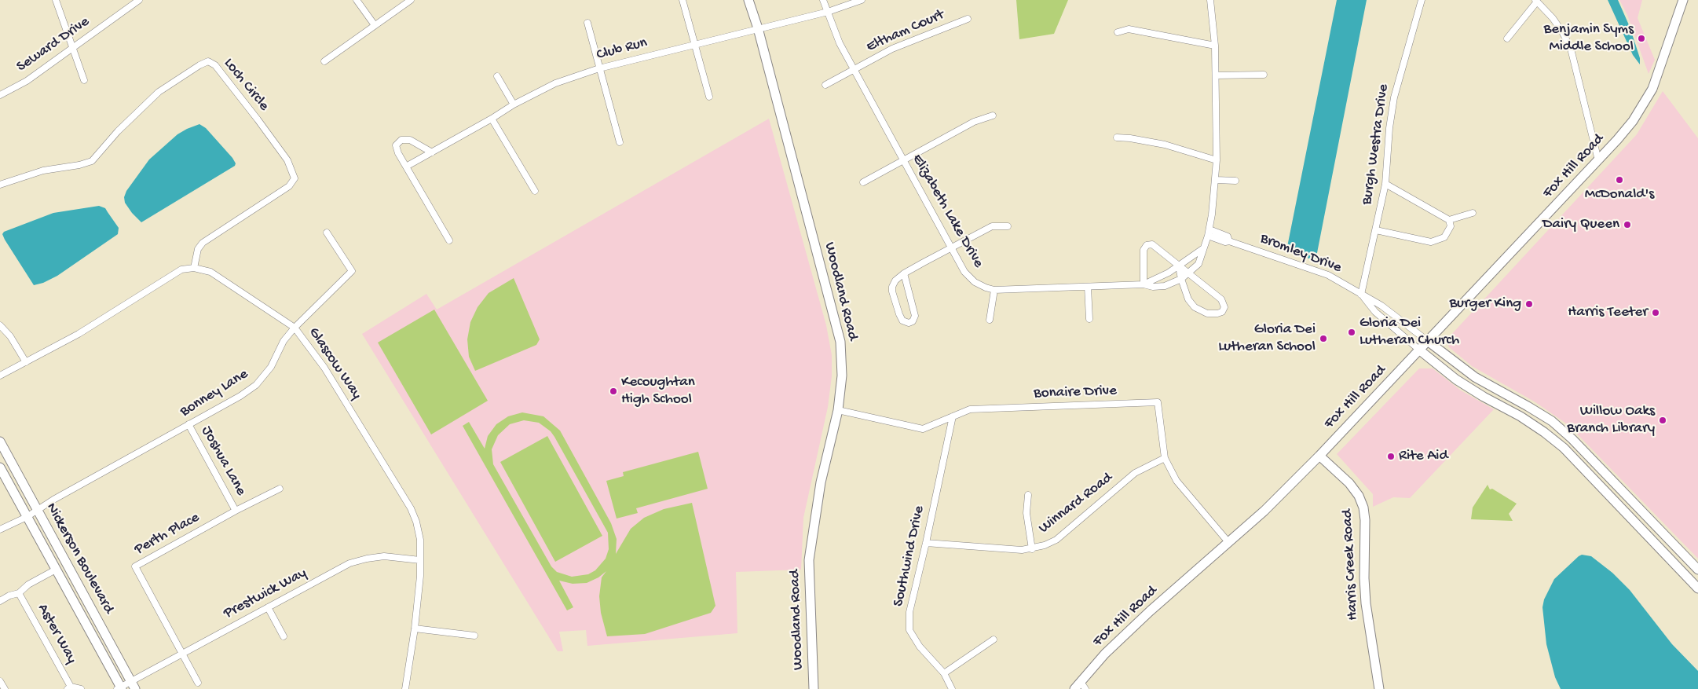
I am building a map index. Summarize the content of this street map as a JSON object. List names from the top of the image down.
{
  "streets": {
    "main road": [
      "Fox Hill Road",
      "Woodland Road",
      "Nickerson Boulevard",
      "Harris Creek Road"
    ],
    "street": [
      "Eltham Court",
      "Seward Drive",
      "Club Run",
      "Loch Circle",
      "Burgh Westra Drive",
      "Elizabeth Lake Drive",
      "Bromley Drive",
      "Glascow Way",
      "Bonaire Drive",
      "Bonney Lane",
      "Joshua Lane",
      "Winnard Road",
      "Perth Place",
      "Southwind Drive",
      "Prestwick Way",
      "Aster Way"
    ]
  },
  "crossings": [
    ["Eltham Court", "Elizabeth Lake Drive"],
    ["Club Run", "Elizabeth Lake Drive"],
    ["Club Run", "Woodland Road"],
    ["Loch Circle", "Glascow Way"],
    ["Burgh Westra Drive", "Bromley Drive"],
    ["Fox Hill Road", "Bromley Drive"],
    ["Fox Hill Road", "Bonaire Drive"],
    ["Fox Hill Road", "Harris Creek Road"],
    ["Elizabeth Lake Drive", "Bromley Drive"],
    ["Woodland Road", "Bonaire Drive"],
    ["Glascow Way", "Bonney Lane"],
    ["Glascow Way", "Prestwick Way"],
    ["Bonaire Drive", "Winnard Road"],
    ["Bonaire Drive", "Southwind Drive"],
    ["Bonney Lane", "Joshua Lane"],
    ["Bonney Lane", "Nickerson Boulevard"],
    ["Joshua Lane", "Perth Place"],
    ["Winnard Road", "Southwind Drive"],
    ["Perth Place", "Prestwick Way"],
    ["Nickerson Boulevard", "Prestwick Way"]
  ],
  "places": [
    "Benjamin Syms Middle School",
    "McDonald's",
    "Dairy Queen",
    "Burger King",
    "Harris Teeter",
    "Gloria Dei Lutheran Church",
    "Gloria Dei Lutheran School",
    "Kecoughtan High School",
    "Willow Oaks Branch Library",
    "Rite Aid"
  ]
}
